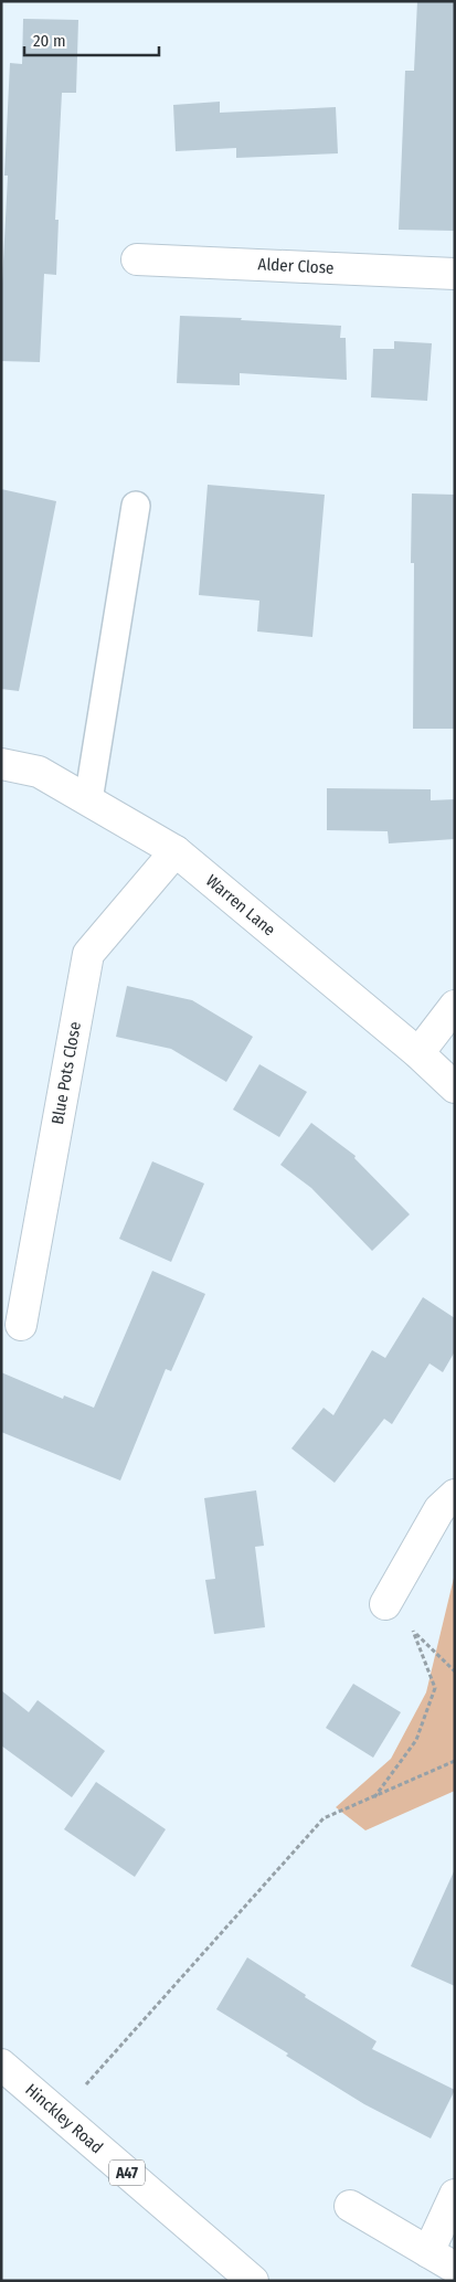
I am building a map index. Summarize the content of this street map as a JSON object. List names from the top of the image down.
{
  "streets": {
    "street": [
      "Alder Close",
      "Warren Lane",
      "Blue Pots Close",
      "Hinckley Road",
      "A47"
    ]
  },
  "crossings": [
    ["Warren Lane", "Blue Pots Close"]
  ],
  "scale_bar": "20 m"
}
